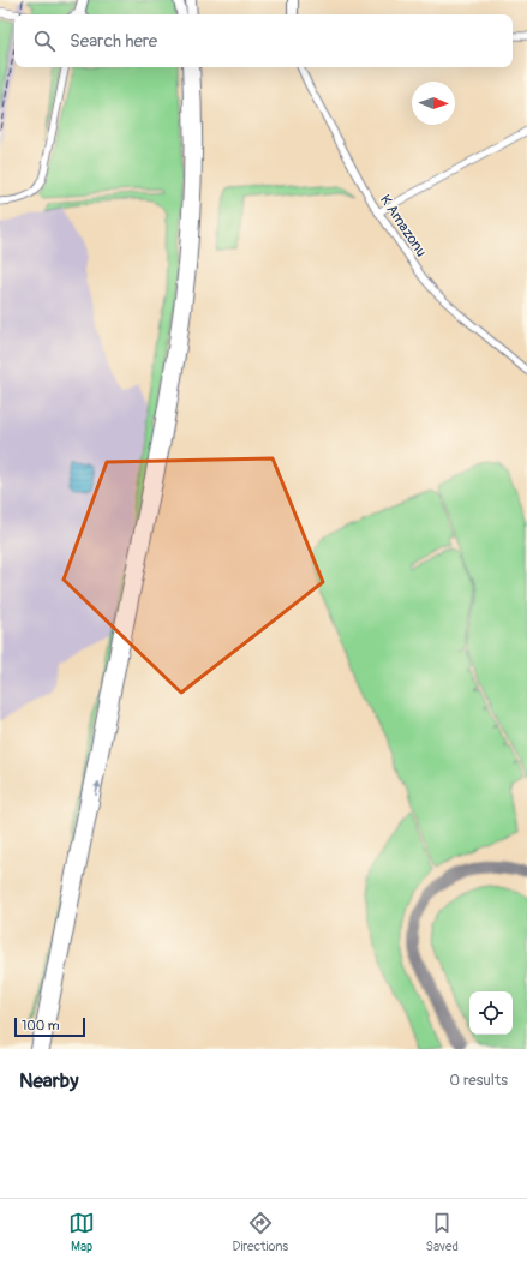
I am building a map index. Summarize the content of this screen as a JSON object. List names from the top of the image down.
{
  "streets": {
    "street": ["K Amazonu"]
  },
  "scale_bar": "100 m",
  "north": "right",
  "page": {
    "search": "Search here",
    "scale": "100 m",
    "heading": ["Nearby", "0 results"],
    "nav": ["Map", "Directions", "Saved"]
  }
}
